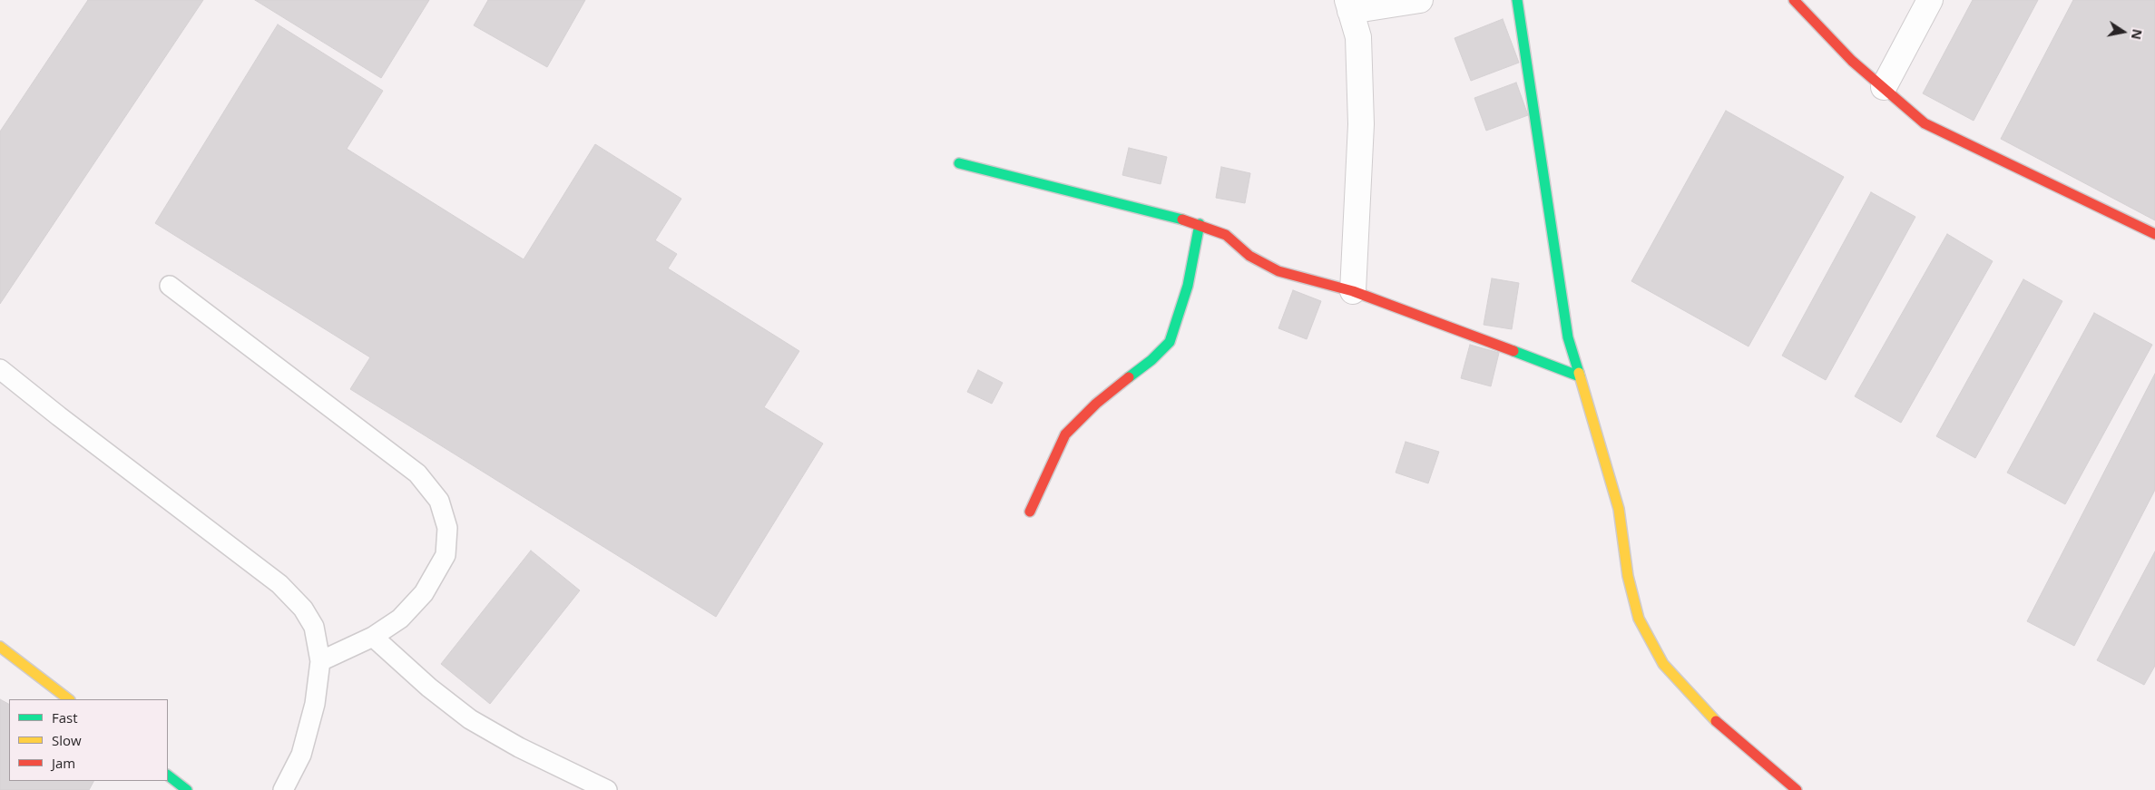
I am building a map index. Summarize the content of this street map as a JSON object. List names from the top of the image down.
{
  "legend": ["Fast", "Slow", "Jam"],
  "north": "right"
}
